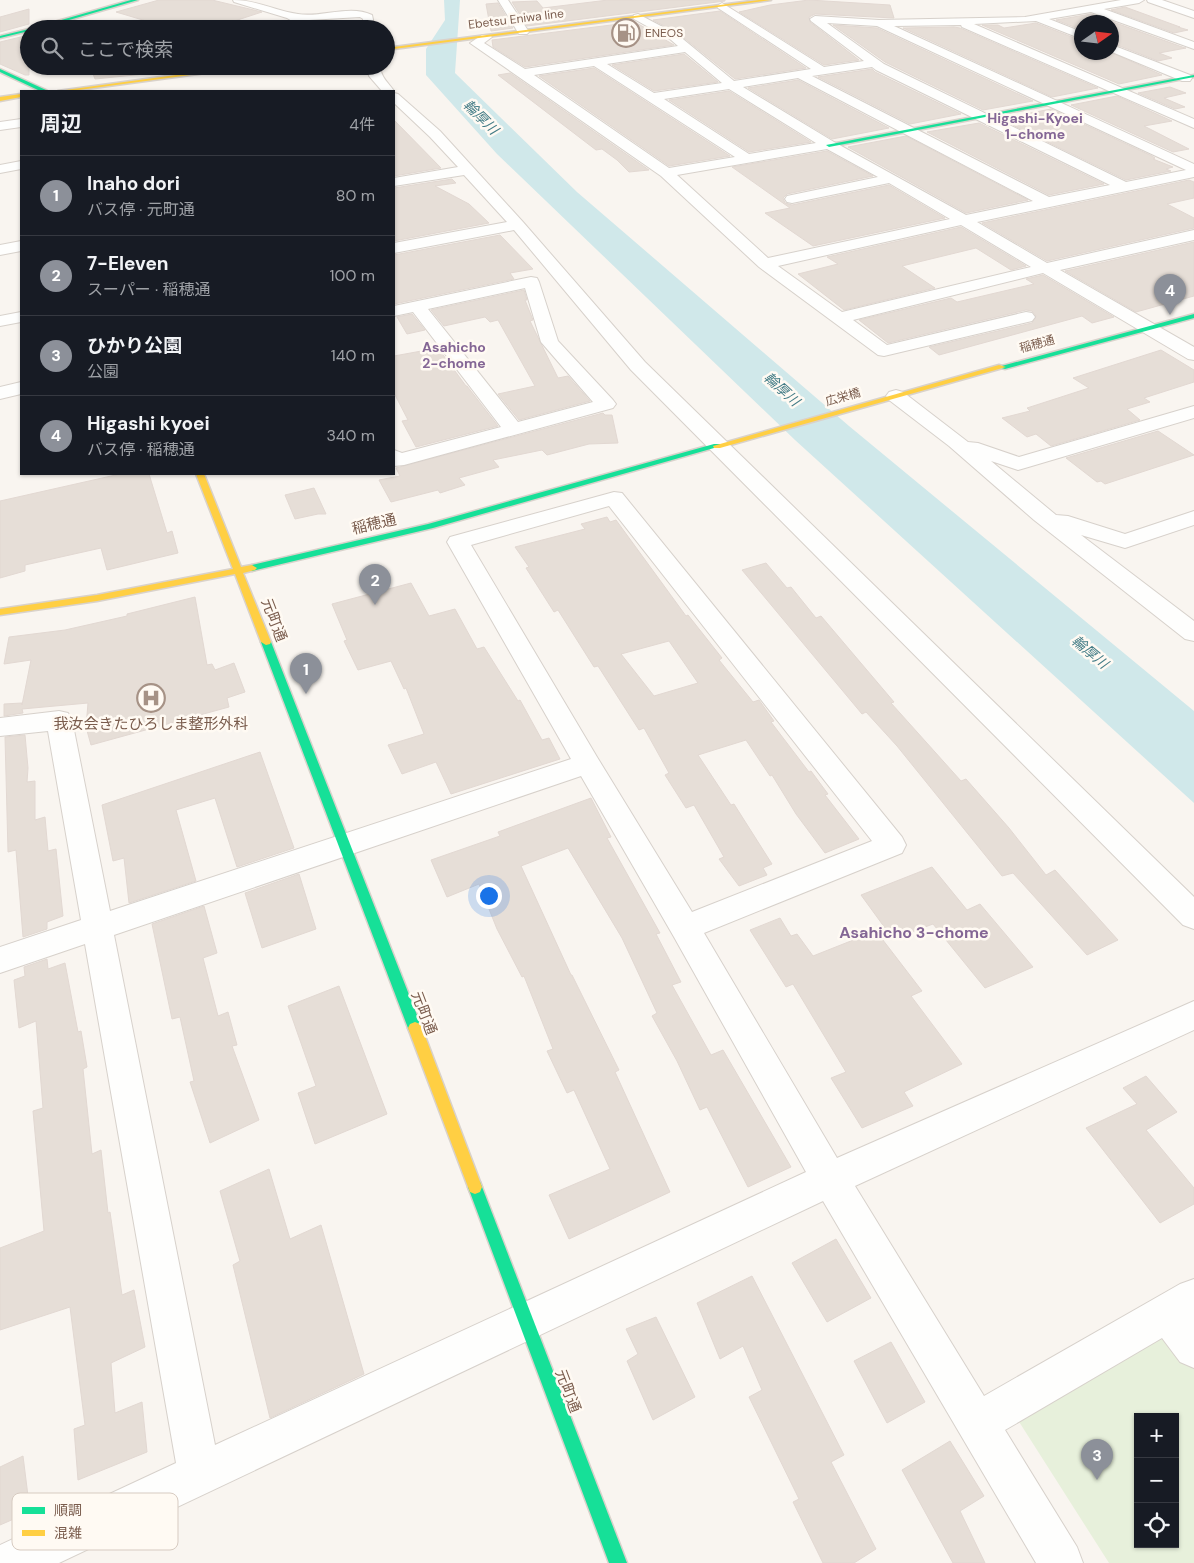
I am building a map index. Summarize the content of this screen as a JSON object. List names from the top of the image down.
{
  "streets": {
    "street": [
      "Ebetsu Eniwa line",
      "稲穂通",
      "広栄橋",
      "元町通"
    ]
  },
  "crossings": [
    ["稲穂通", "広栄橋"],
    ["稲穂通", "元町通"]
  ],
  "districts": ["Higashi-Kyoei 1-chome", "Asahicho 2-chome", "Asahicho 3-chome"],
  "water": ["輪厚川"],
  "places": {
    "fuel station": ["ENEOS"],
    "hospital": ["我汝会きたひろしま整形外科"]
  },
  "legend": ["順調", "混雑"],
  "north": "right",
  "page": {
    "search": "ここで検索",
    "heading": ["周辺", "4件"],
    "list": [
      {
        "mark": "1",
        "name": "Inaho dori",
        "note": "バス停 · 元町通",
        "value": "80 m"
      },
      {
        "mark": "2",
        "name": "7-Eleven",
        "note": "スーパー · 稲穂通",
        "value": "100 m"
      },
      {
        "mark": "3",
        "name": "ひかり公園",
        "note": "公園",
        "value": "140 m"
      },
      {
        "mark": "4",
        "name": "Higashi kyoei",
        "note": "バス停 · 稲穂通",
        "value": "340 m"
      }
    ],
    "pins": [
      "4",
      "2",
      "1",
      "3"
    ],
    "map_buttons": ["+", "−"]
  }
}
